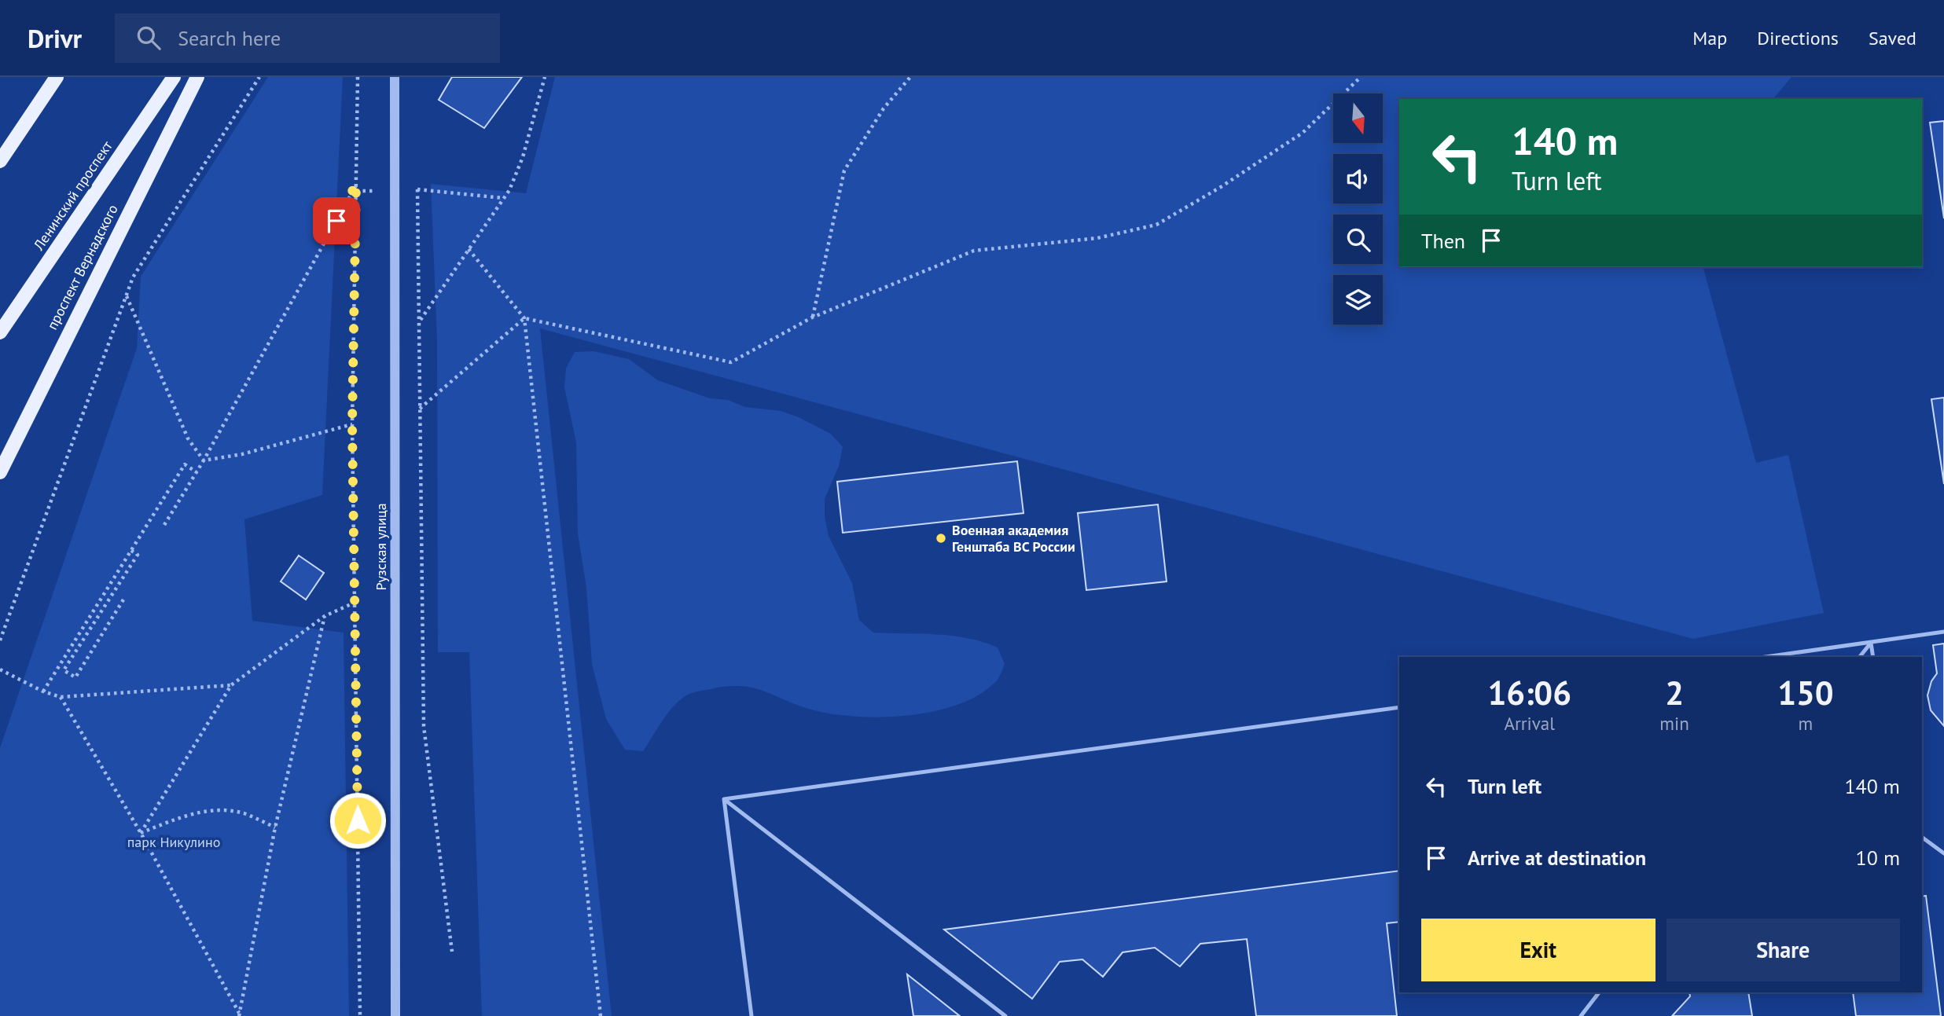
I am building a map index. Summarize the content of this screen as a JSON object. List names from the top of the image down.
{
  "streets": {
    "main road": ["Ленинский проспект", "проспект Вернадского"],
    "street": ["Рузская улица"]
  },
  "parks": ["парк Никулино"],
  "places": ["Военная академия Генштаба ВС России"],
  "north": "bottom",
  "page": {
    "header": "Drivr",
    "search": "Search here",
    "nav": ["Map", "Directions", "Saved"],
    "turn": ["140 m", "Turn left"],
    "then": "Then",
    "eta": [
      "16:06",
      "Arrival",
      "2",
      "min",
      "150",
      "m"
    ],
    "list": [
      {
        "name": "Turn left",
        "value": "140 m"
      },
      {
        "name": "Arrive at destination",
        "value": "10 m"
      }
    ],
    "buttons": ["Exit", "Share"]
  }
}
